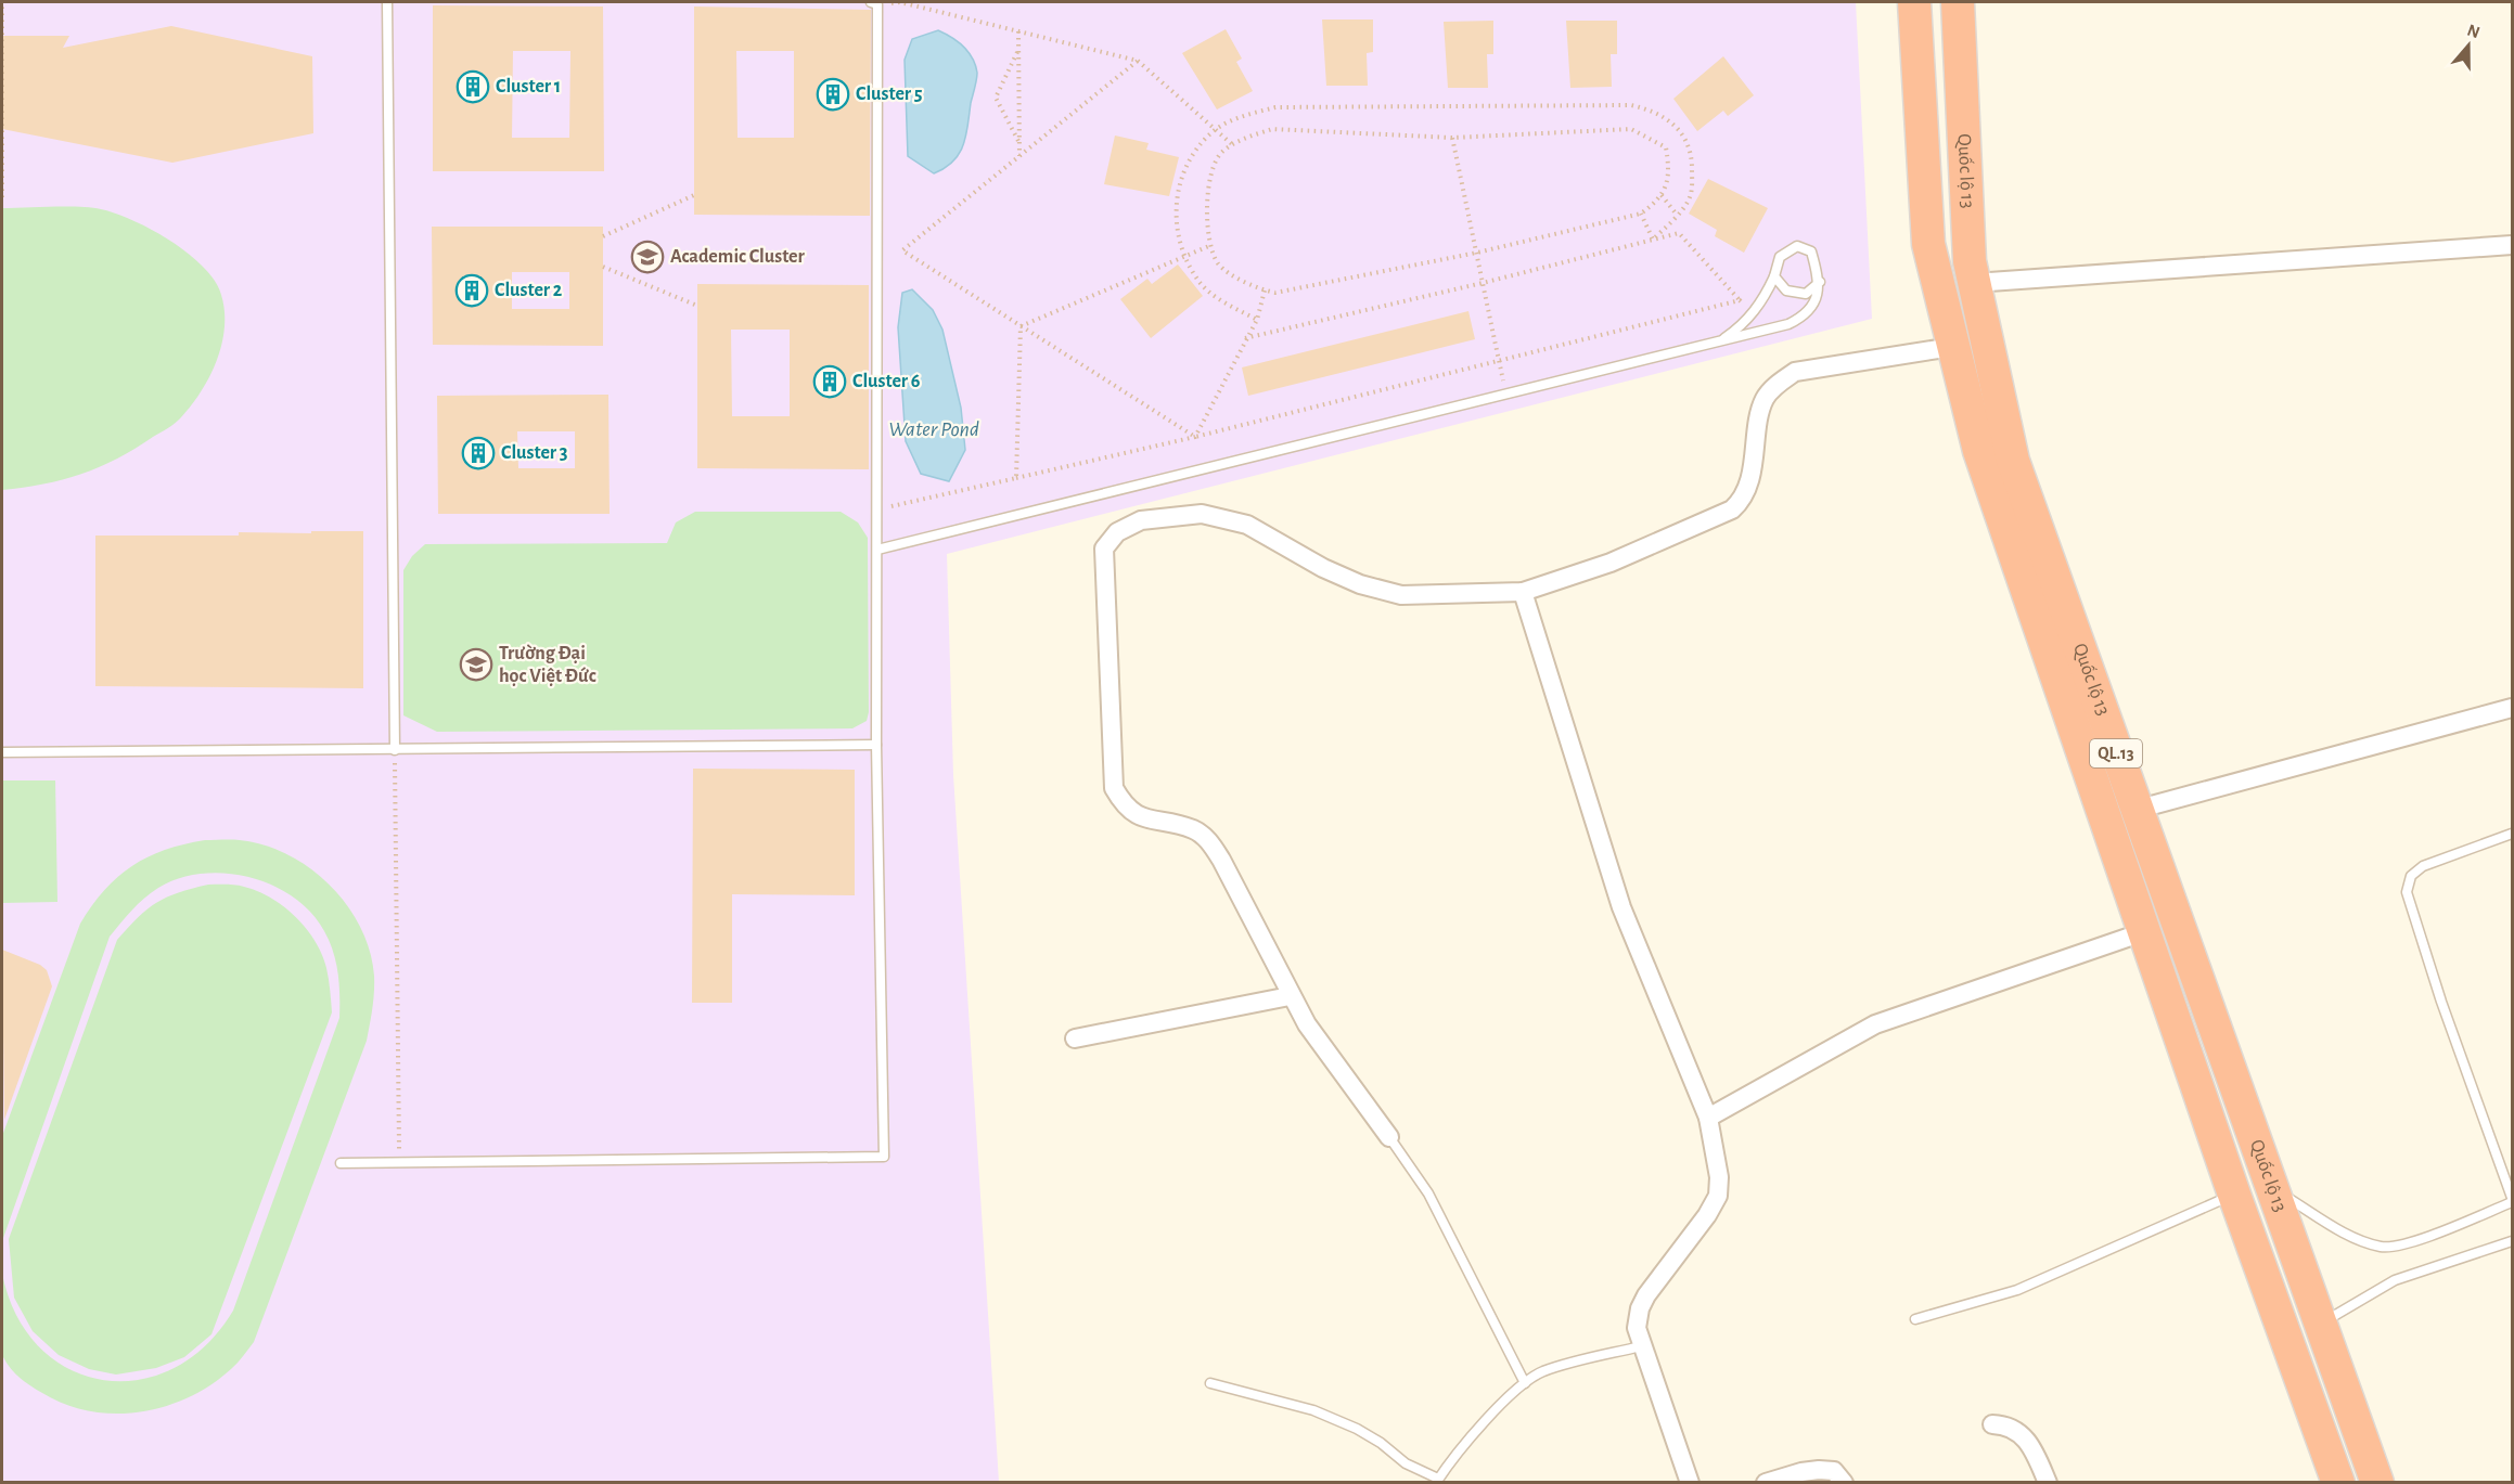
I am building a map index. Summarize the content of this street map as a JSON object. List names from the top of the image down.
{
  "streets": {
    "highway": ["Quốc lộ 13", "QL.13"]
  },
  "water": ["Water Pond"],
  "places": {
    "building": [
      "Cluster 1",
      "Cluster 5",
      "Cluster 2",
      "Cluster 6",
      "Cluster 3"
    ],
    "school or university": ["Academic Cluster", "Trường Đại học Việt Đức"]
  },
  "north": "top"
}
